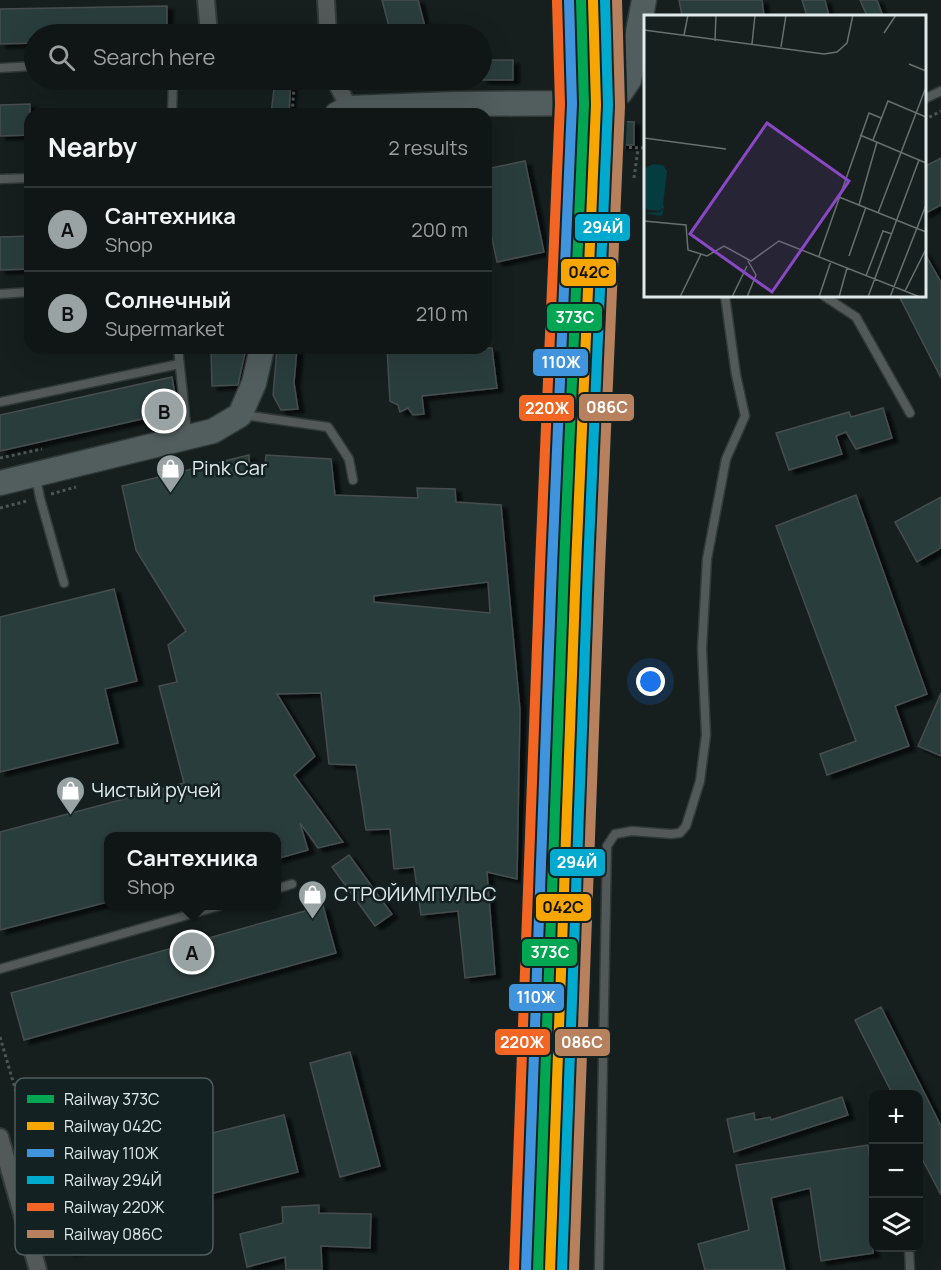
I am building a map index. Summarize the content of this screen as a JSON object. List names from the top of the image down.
{
  "places": {
    "shop": ["Pink Car", "Чистый ручей", "СТРОЙИМПУЛЬС"]
  },
  "lines": [
    "rail line 373C",
    "rail line 042С",
    "rail line 110Ж",
    "rail line 294Й",
    "rail line 086С",
    "rail line 220Ж"
  ],
  "legend": [
    "Railway 373C",
    "Railway 042С",
    "Railway 110Ж",
    "Railway 294Й",
    "Railway 220Ж",
    "Railway 086С"
  ],
  "page": {
    "search": "Search here",
    "heading": ["Nearby", "2 results"],
    "list": [
      {
        "mark": "A",
        "name": "Сантехника",
        "note": "Shop",
        "value": "200 m"
      },
      {
        "mark": "B",
        "name": "Солнечный",
        "note": "Supermarket",
        "value": "210 m"
      }
    ],
    "pins": ["B", "A"],
    "popup": ["Сантехника", "Shop"],
    "map_buttons": ["+", "−"]
  }
}
